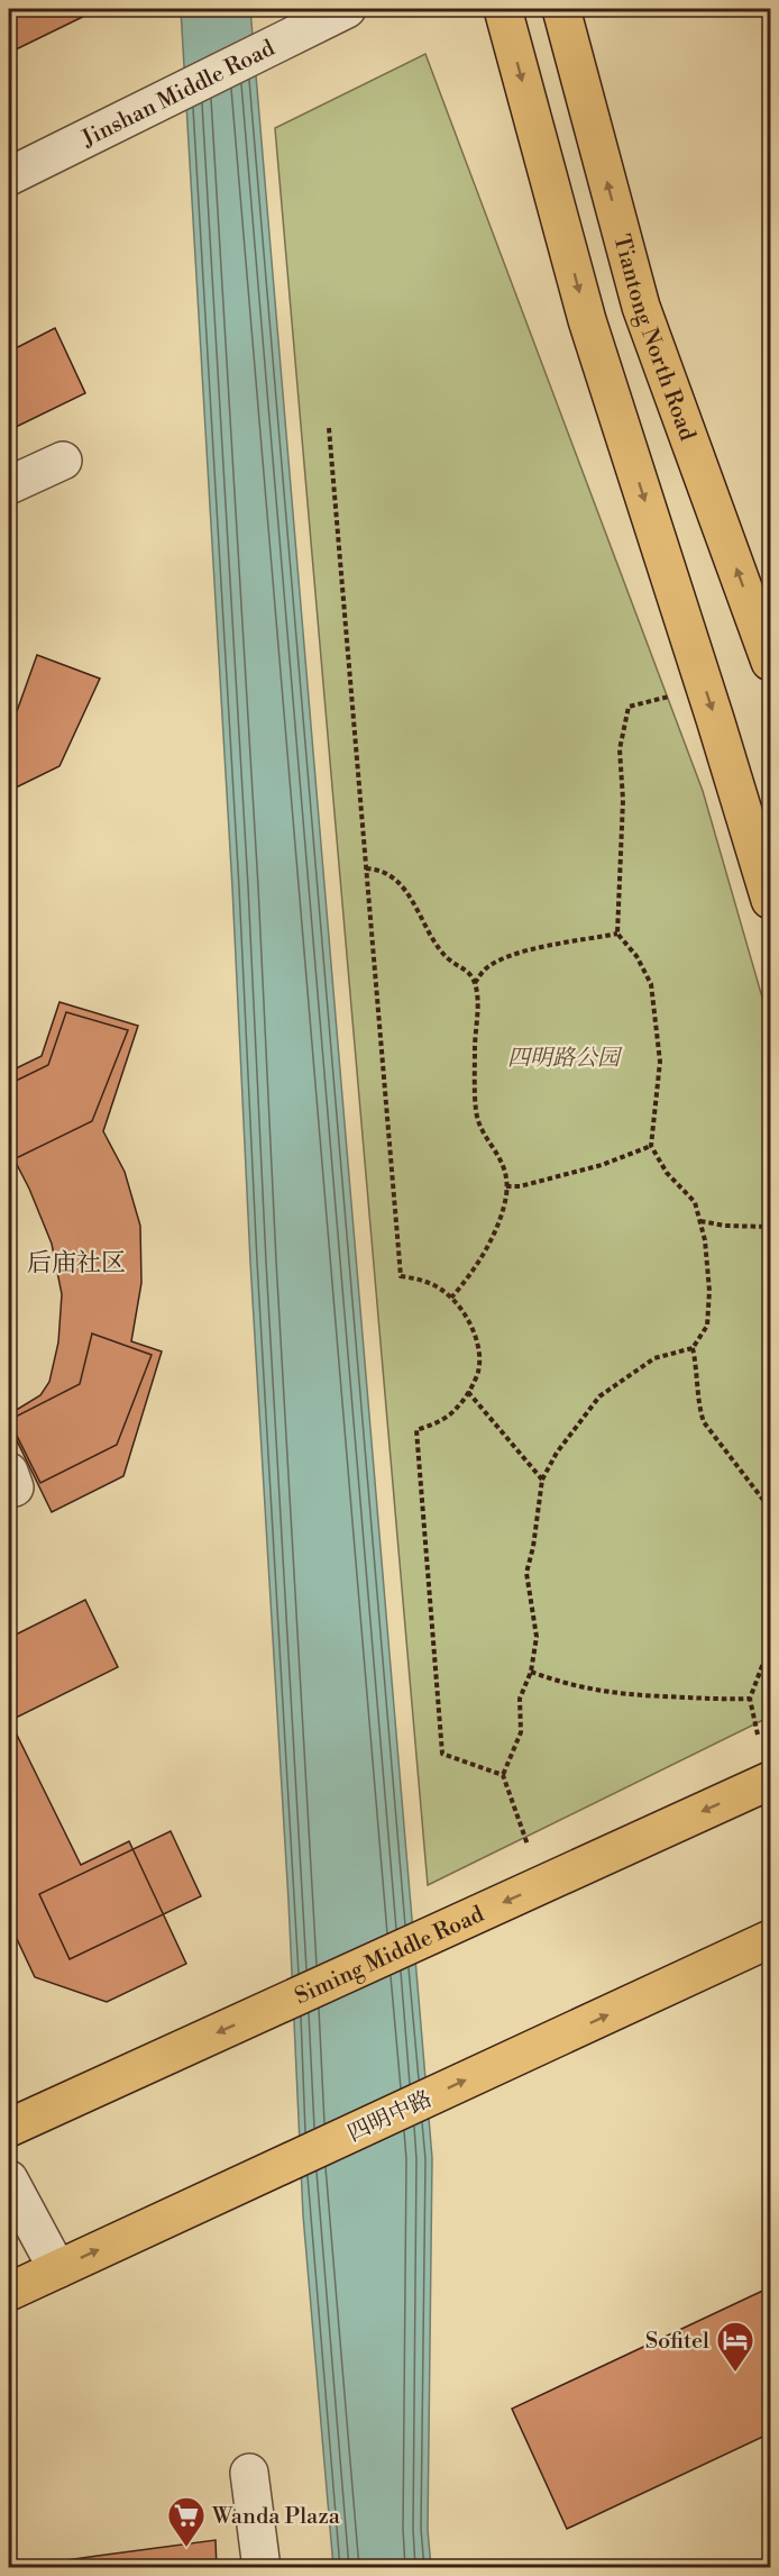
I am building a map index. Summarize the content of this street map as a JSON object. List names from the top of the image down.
{
  "streets": {
    "main road": ["Tiantong North Road", "Siming Middle Road", "四明中路"],
    "street": ["Jinshan Middle Road"]
  },
  "one_way": ["Siming Middle Road", "四明中路"],
  "districts": ["后庙社区"],
  "parks": ["四明路公园"],
  "places": {
    "hotel": ["Sofitel"],
    "supermarket": ["Wanda Plaza"]
  }
}
